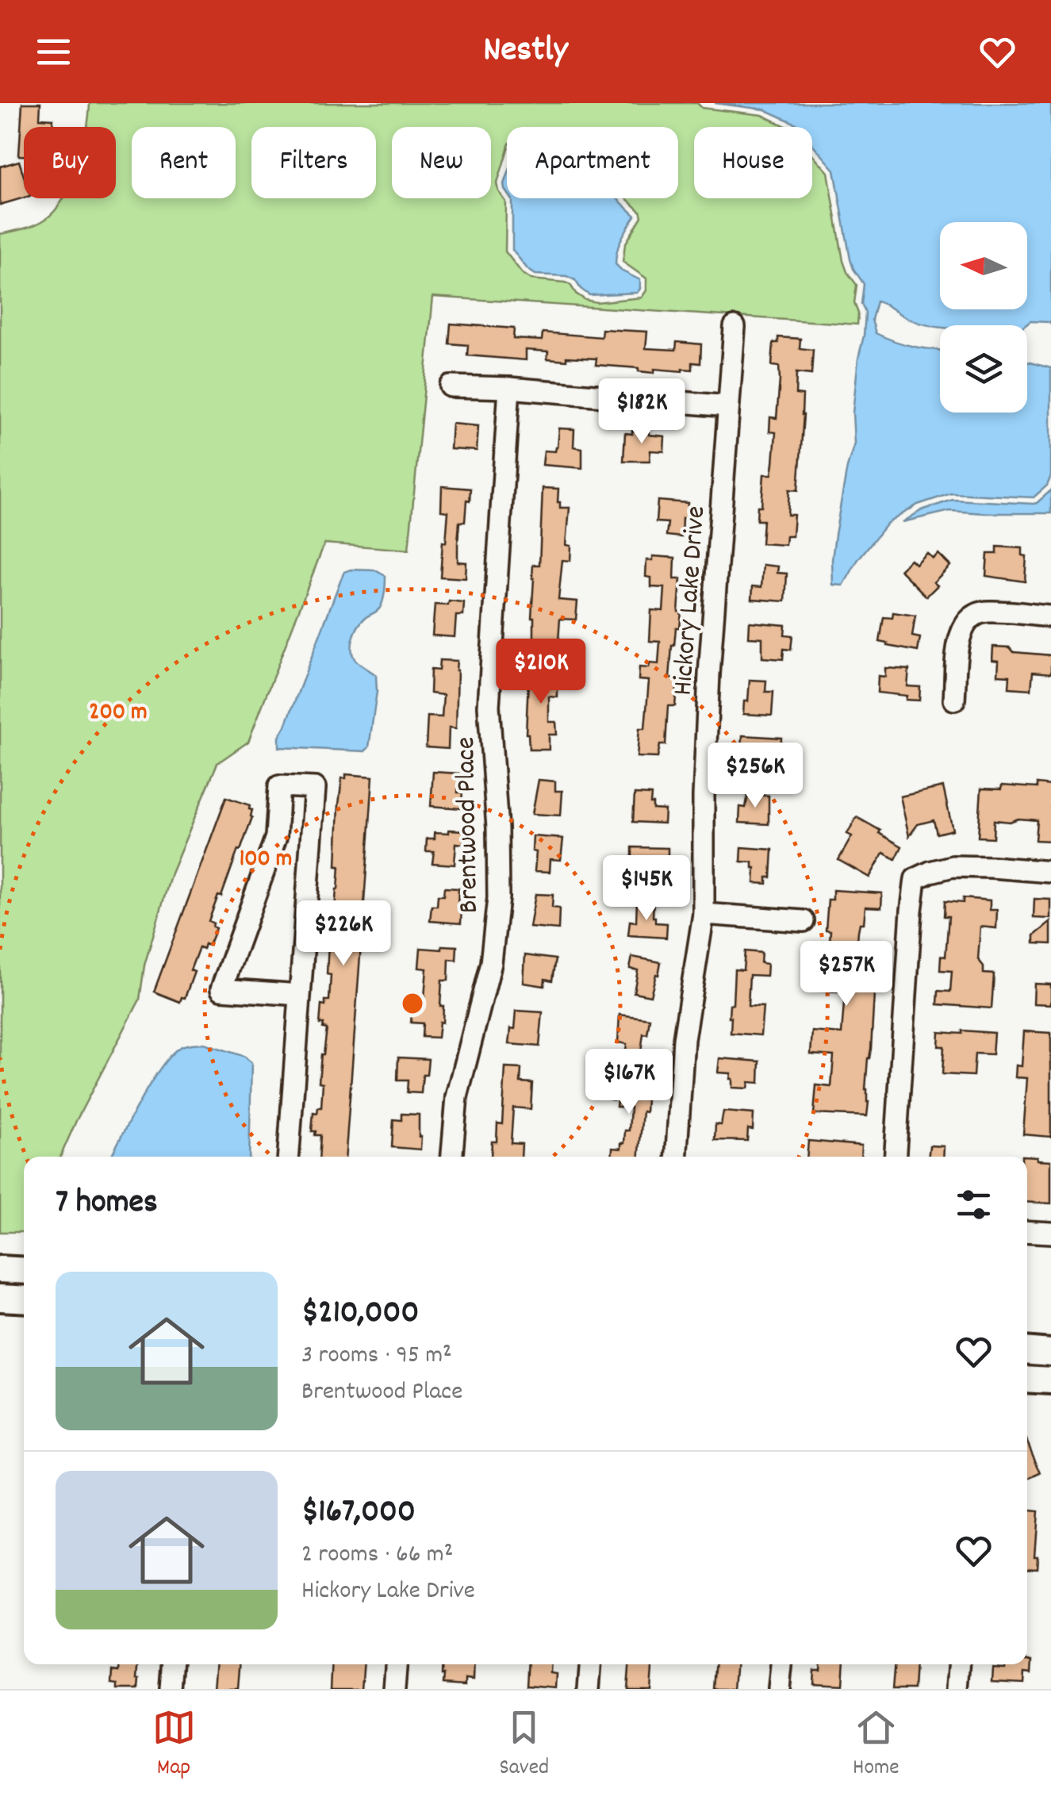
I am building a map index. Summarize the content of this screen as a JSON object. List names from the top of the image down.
{
  "streets": {
    "street": ["Hickory Lake Drive", "Brentwood Place"]
  },
  "north": "left",
  "page": {
    "header": "Nestly",
    "chip": [
      "Buy",
      "Rent",
      "Filters",
      "New",
      "Apartment",
      "House"
    ],
    "price": [
      "$182K",
      "$210K",
      "$256K",
      "$145K",
      "$226K",
      "$257K",
      "$167K"
    ],
    "heading": "7 homes",
    "list": [
      {
        "name": "$210,000",
        "note": "3 rooms · 95 m² · Brentwood Place"
      },
      {
        "name": "$167,000",
        "note": "2 rooms · 66 m² · Hickory Lake Drive"
      }
    ],
    "tabs": ["Map", "Saved", "Home"]
  },
  "rings": ["200 m", "100 m"]
}
